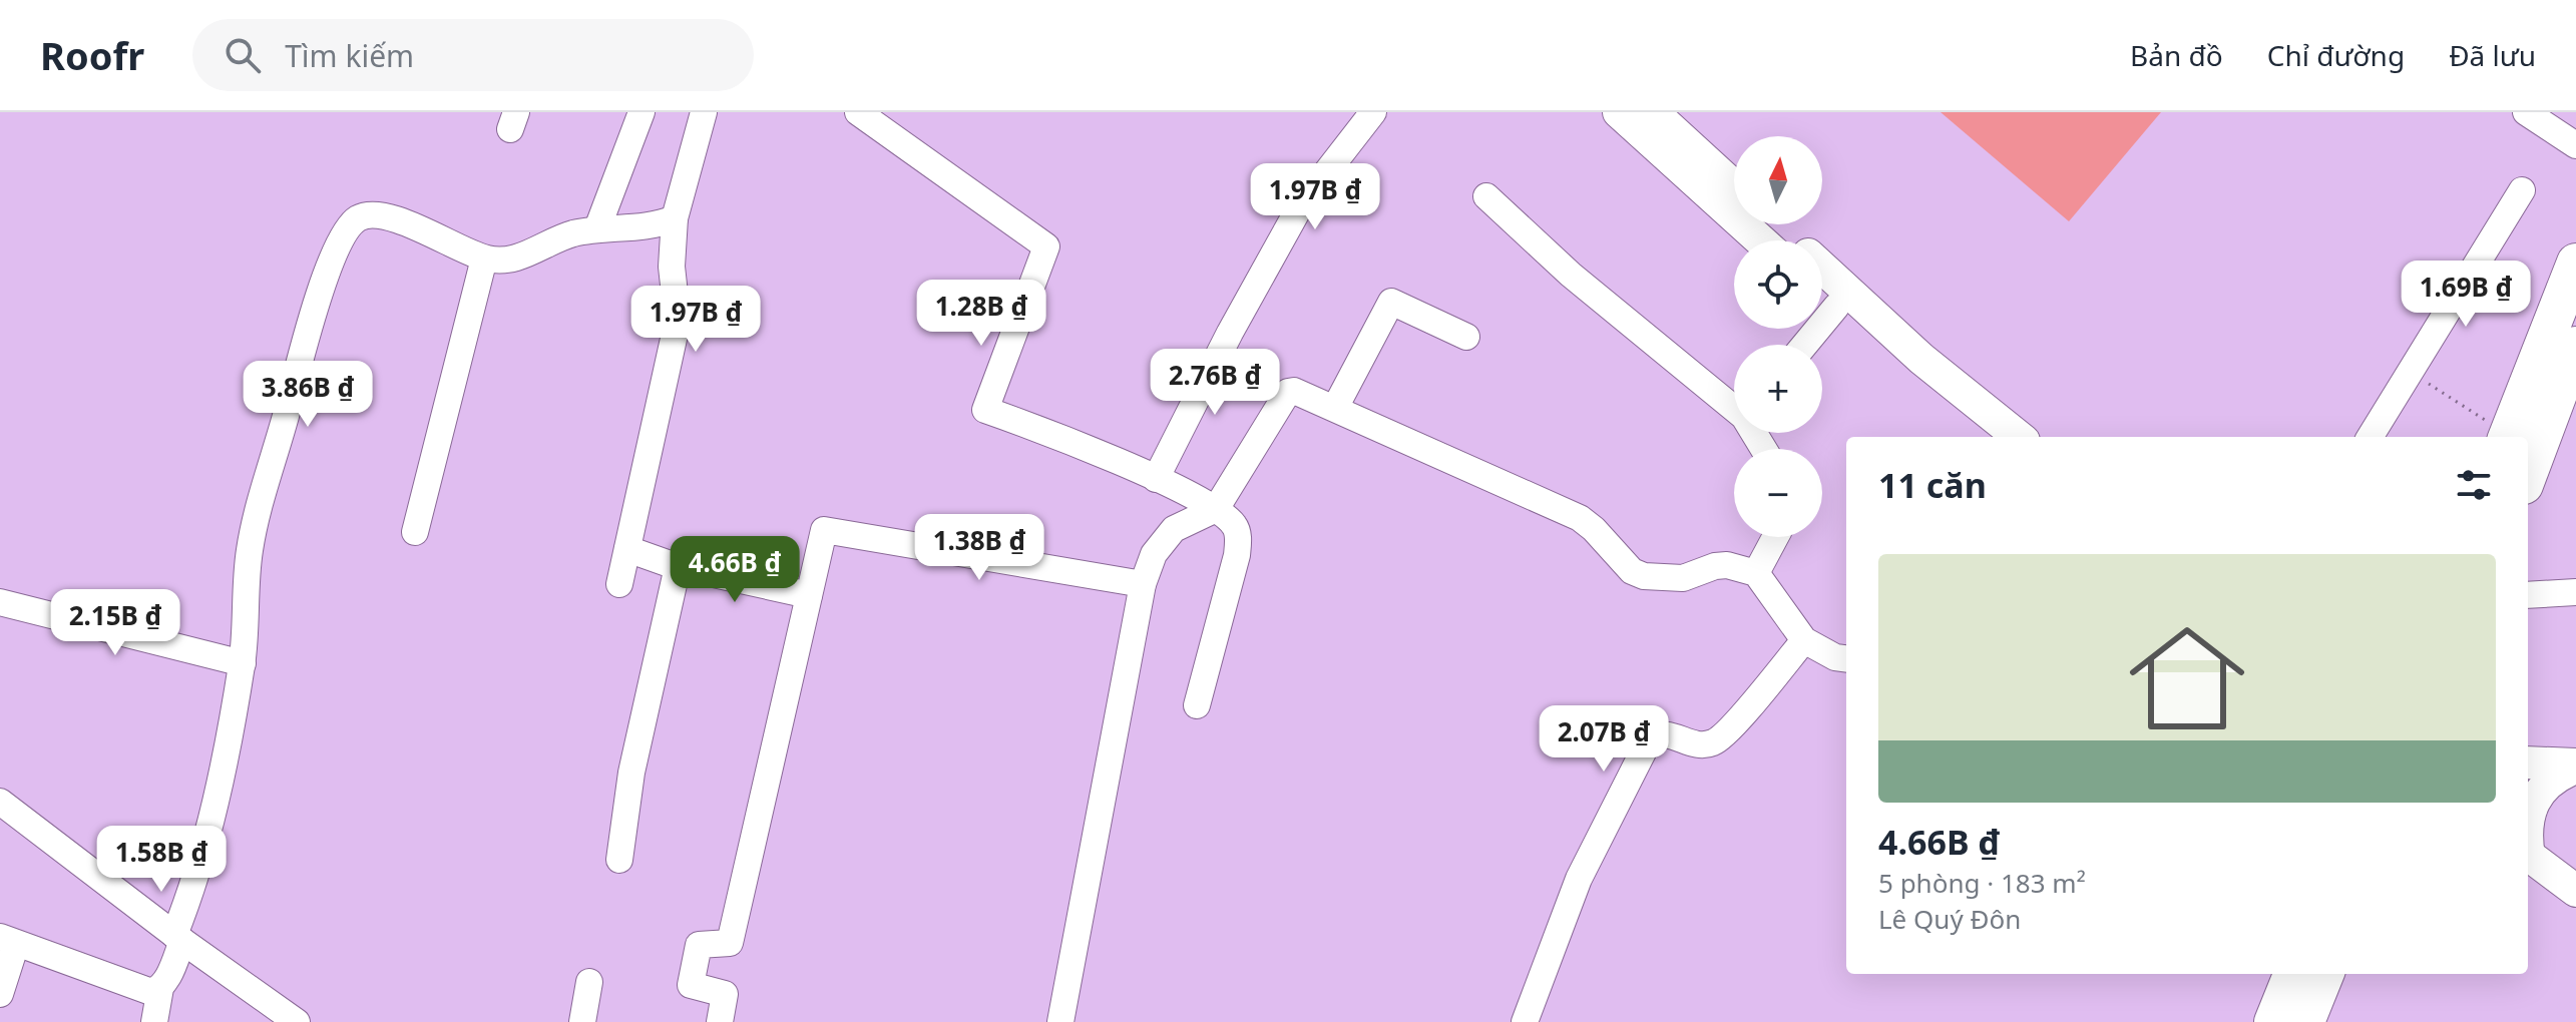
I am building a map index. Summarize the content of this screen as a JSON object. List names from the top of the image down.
{
  "north": "top",
  "page": {
    "header": "Roofr",
    "search": "Tìm kiếm",
    "nav": ["Bản đồ", "Chỉ đường", "Đã lưu"],
    "map_buttons": ["+", "−"],
    "price": [
      "1.97B ₫",
      "1.69B ₫",
      "1.28B ₫",
      "1.97B ₫",
      "2.76B ₫",
      "3.86B ₫",
      "1.38B ₫",
      "4.66B ₫",
      "2.15B ₫",
      "2.07B ₫",
      "1.58B ₫"
    ],
    "heading": "11 căn",
    "list": [
      {
        "name": "4.66B ₫",
        "note": "5 phòng · 183 m² · Lê Quý Đôn"
      }
    ]
  }
}
